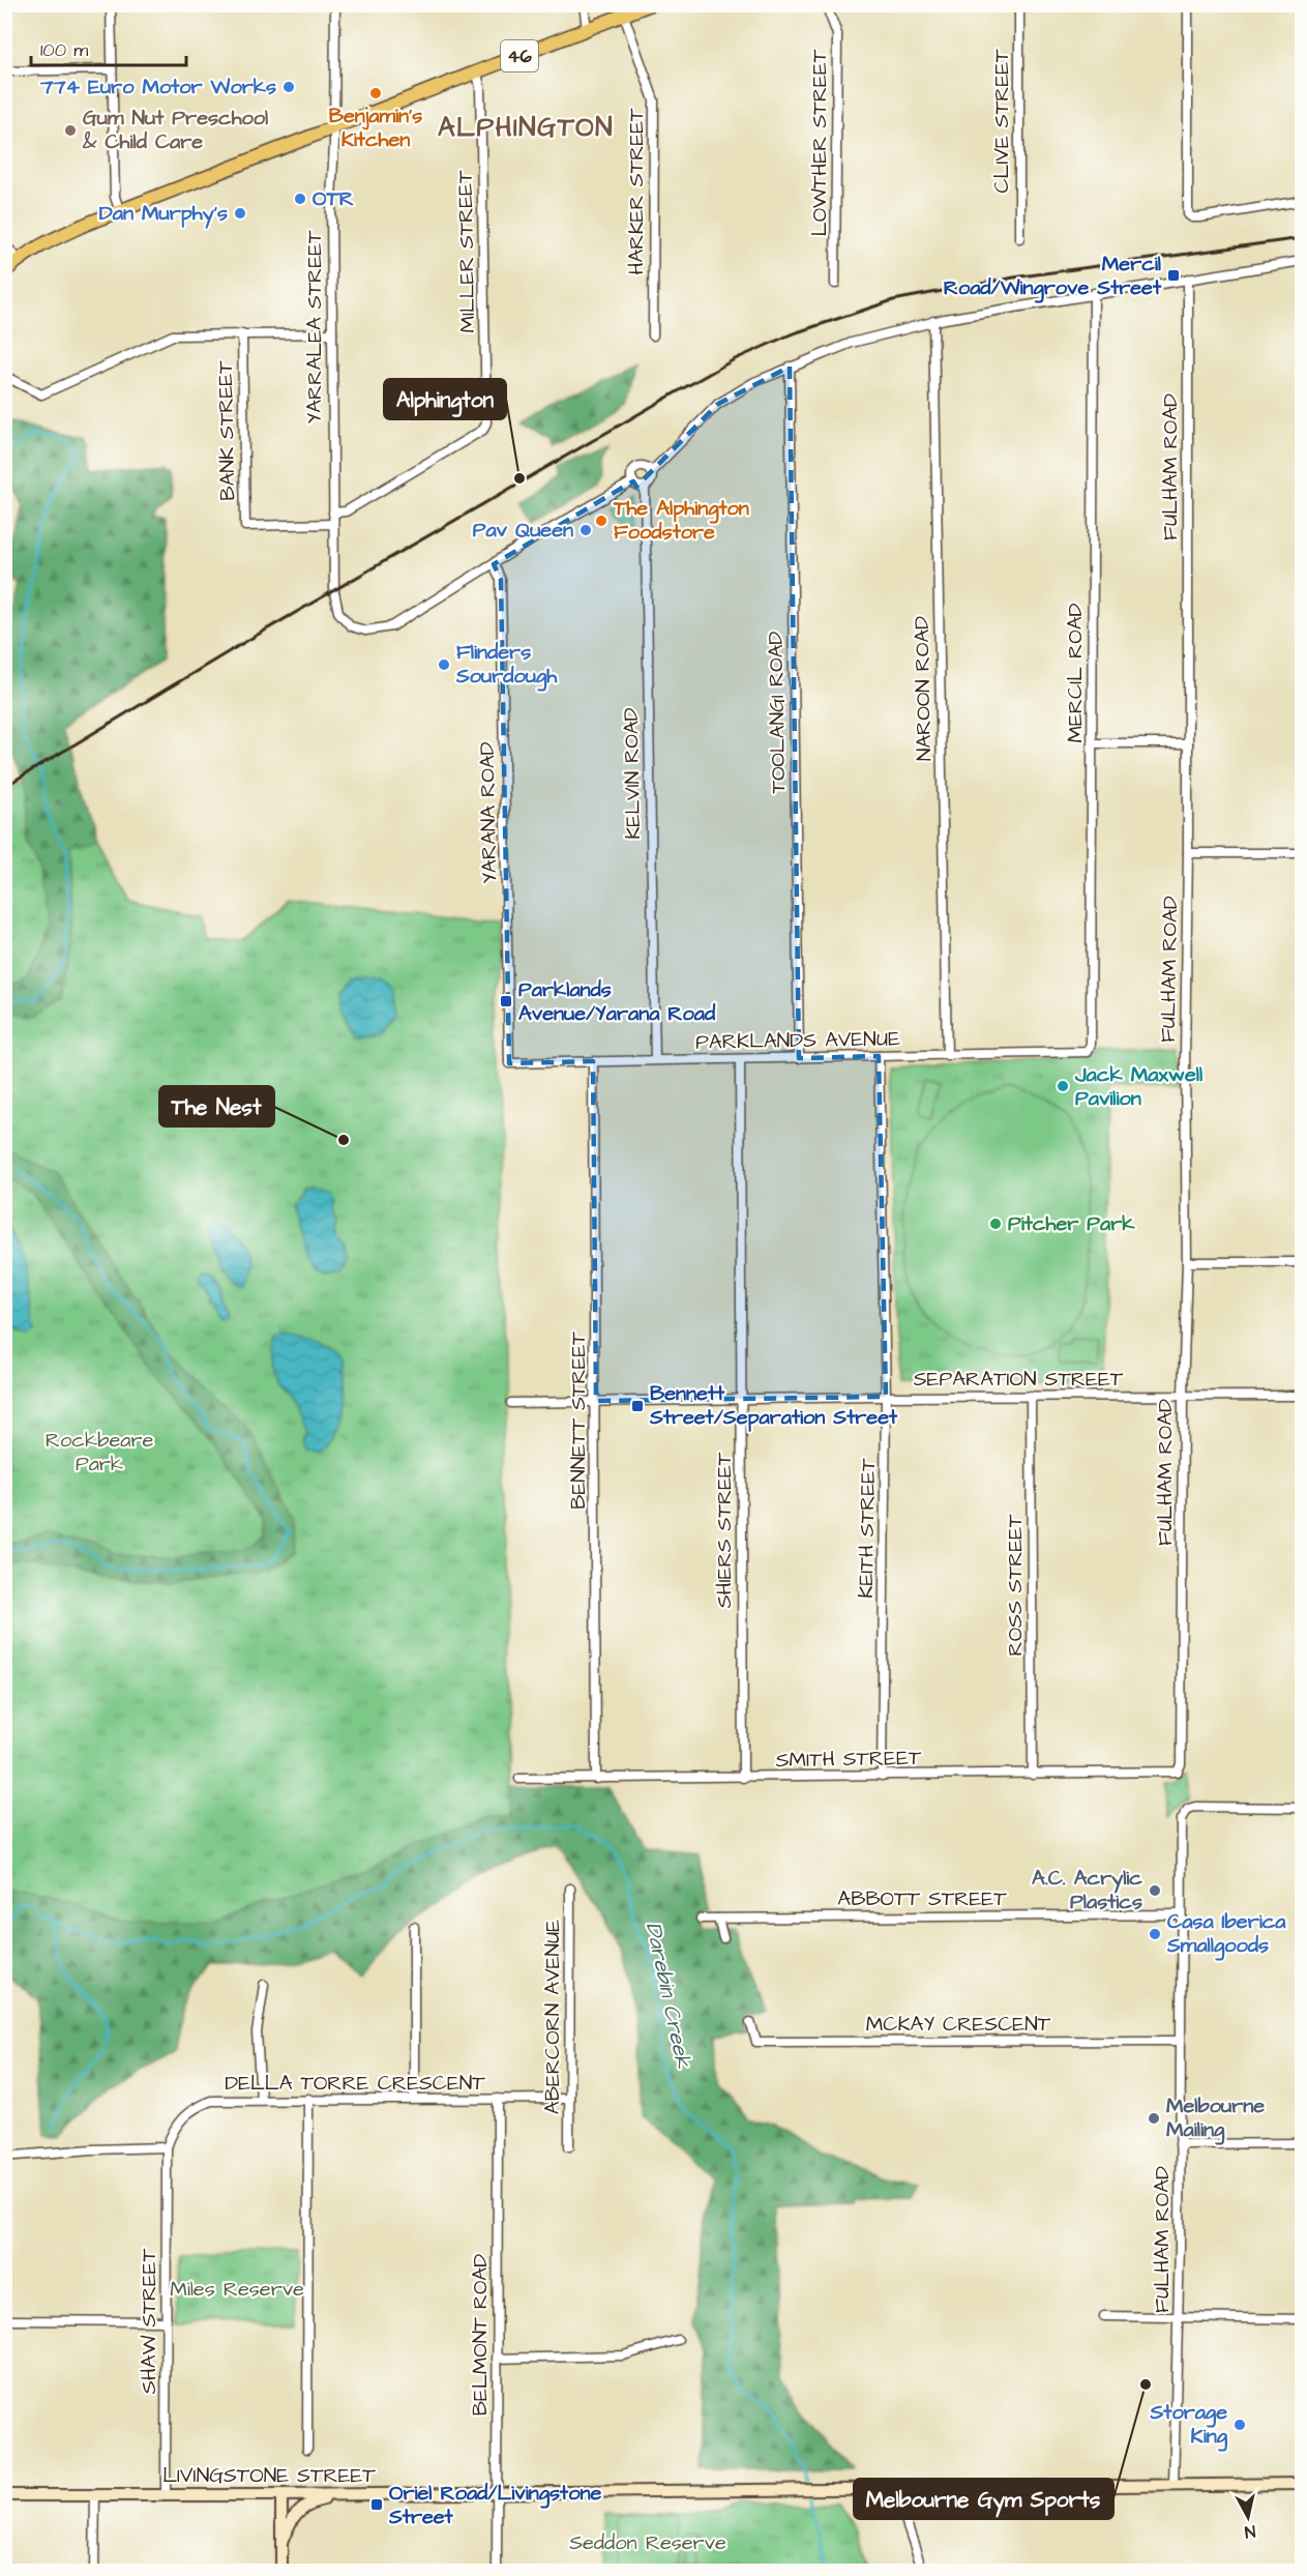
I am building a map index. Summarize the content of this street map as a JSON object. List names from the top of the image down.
{
  "streets": {
    "main road": ["46", "LIVINGSTONE STREET"],
    "street": [
      "CLIVE STREET",
      "LOWTHER STREET",
      "HARKER STREET",
      "MILLER STREET",
      "YARRALEA STREET",
      "BANK STREET",
      "FULHAM ROAD",
      "MERCIL ROAD",
      "NAROON ROAD",
      "TOOLANGI ROAD",
      "KELVIN ROAD",
      "YARANA ROAD",
      "PARKLANDS AVENUE",
      "SEPARATION STREET",
      "BENNETT STREET",
      "KEITH STREET",
      "SHIERS STREET",
      "ROSS STREET",
      "SMITH STREET",
      "ABBOTT STREET",
      "ABERCORN AVENUE",
      "MCKAY CRESCENT",
      "DELLA TORRE CRESCENT",
      "SHAW STREET",
      "BELMONT ROAD"
    ]
  },
  "crossings": [
    ["46", "HARKER STREET"],
    ["46", "MILLER STREET"],
    ["46", "YARRALEA STREET"],
    ["MILLER STREET", "YARRALEA STREET"],
    ["YARRALEA STREET", "BANK STREET"],
    ["YARRALEA STREET", "YARANA ROAD"],
    ["FULHAM ROAD", "SEPARATION STREET"],
    ["FULHAM ROAD", "SMITH STREET"],
    ["FULHAM ROAD", "ABBOTT STREET"],
    ["FULHAM ROAD", "MCKAY CRESCENT"],
    ["FULHAM ROAD", "LIVINGSTONE STREET"],
    ["MERCIL ROAD", "PARKLANDS AVENUE"],
    ["NAROON ROAD", "PARKLANDS AVENUE"],
    ["TOOLANGI ROAD", "PARKLANDS AVENUE"],
    ["KELVIN ROAD", "PARKLANDS AVENUE"],
    ["YARANA ROAD", "PARKLANDS AVENUE"],
    ["PARKLANDS AVENUE", "BENNETT STREET"],
    ["PARKLANDS AVENUE", "KEITH STREET"],
    ["PARKLANDS AVENUE", "SHIERS STREET"],
    ["SEPARATION STREET", "BENNETT STREET"],
    ["SEPARATION STREET", "KEITH STREET"],
    ["SEPARATION STREET", "SHIERS STREET"],
    ["SEPARATION STREET", "ROSS STREET"],
    ["BENNETT STREET", "SMITH STREET"],
    ["KEITH STREET", "SMITH STREET"],
    ["SHIERS STREET", "SMITH STREET"],
    ["ROSS STREET", "SMITH STREET"],
    ["ABERCORN AVENUE", "DELLA TORRE CRESCENT"],
    ["DELLA TORRE CRESCENT", "SHAW STREET"],
    ["DELLA TORRE CRESCENT", "BELMONT ROAD"],
    ["SHAW STREET", "LIVINGSTONE STREET"],
    ["BELMONT ROAD", "LIVINGSTONE STREET"]
  ],
  "districts": ["ALPHINGTON"],
  "water": ["Darebin Creek"],
  "parks": ["Rockbeare Park", "Miles Reserve", "Seddon Reserve"],
  "places": {
    "other": [
      "774 Euro Motor Works",
      "Benjamin's Kitchen",
      "Gum Nut Preschool & Child Care",
      "OTR",
      "Dan Murphy's",
      "Alphington",
      "The Alphington Foodstore",
      "Pav Queen",
      "Flinders Sourdough",
      "Jack Maxwell Pavilion",
      "The Nest",
      "Pitcher Park",
      "A.C. Acrylic Plastics",
      "Casa Iberica Smallgoods",
      "Melbourne Mailing",
      "Melbourne Gym Sports",
      "Storage King"
    ],
    "transit": [
      "Mercil Road/Wingrove Street",
      "Parklands Avenue/Yarana Road",
      "Bennett Street/Separation Street",
      "Oriel Road/Livingstone Street"
    ]
  },
  "scale_bar": "100 m",
  "north": "bottom"
}
